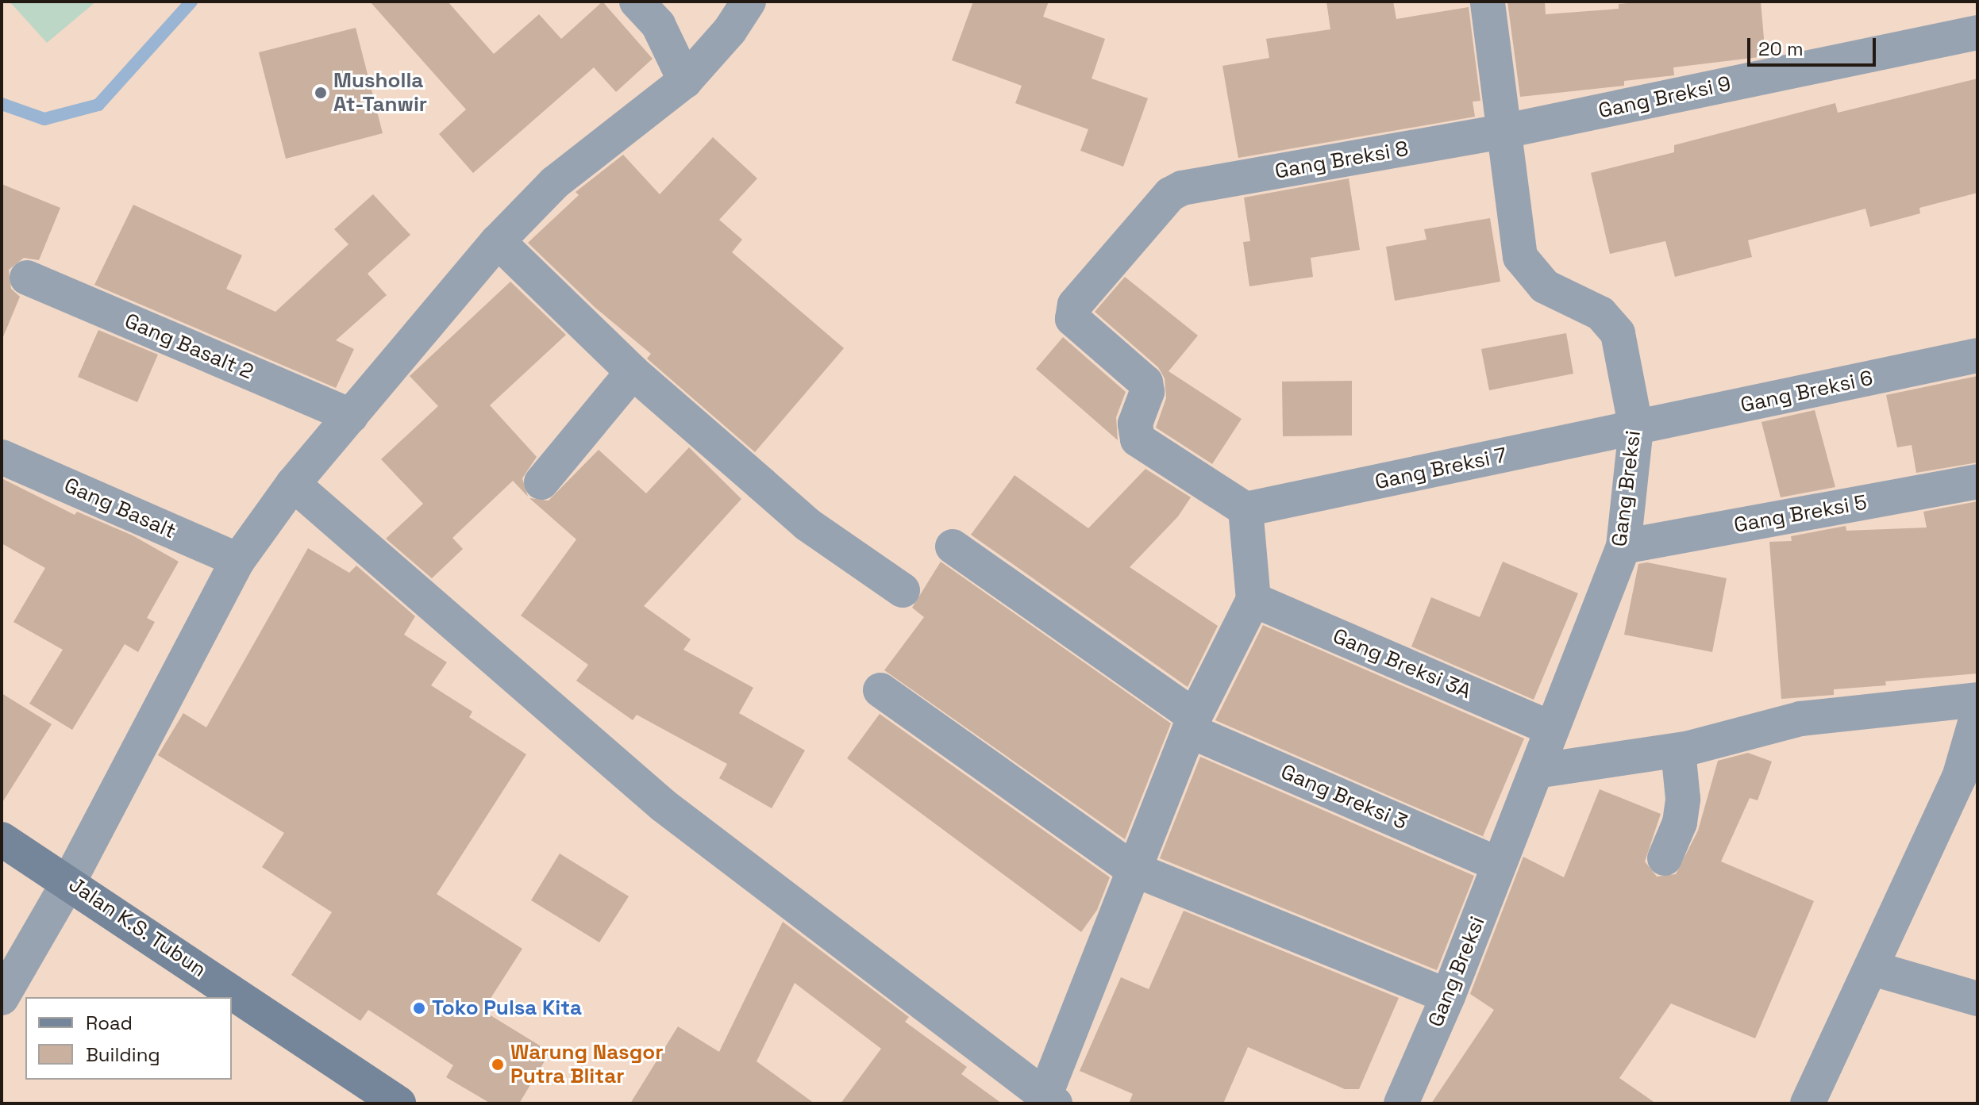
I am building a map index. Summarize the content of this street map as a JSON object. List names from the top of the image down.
{
  "streets": {
    "street": [
      "Gang Breksi 9",
      "Gang Breksi 8",
      "Gang Basalt 2",
      "Gang Breksi 6",
      "Gang Breksi 7",
      "Gang Breksi",
      "Gang Basalt",
      "Gang Breksi 5",
      "Gang Breksi 3A",
      "Gang Breksi 3",
      "Jalan K.S. Tubun"
    ]
  },
  "crossings": [
    ["Gang Breksi 9", "Gang Breksi 8"],
    ["Gang Breksi 9", "Gang Breksi"],
    ["Gang Breksi 8", "Gang Breksi 7"],
    ["Gang Breksi 8", "Gang Breksi"],
    ["Gang Breksi 6", "Gang Breksi 7"],
    ["Gang Breksi 6", "Gang Breksi"],
    ["Gang Breksi 7", "Gang Breksi"],
    ["Gang Breksi", "Gang Breksi 5"],
    ["Gang Breksi", "Gang Breksi 3A"],
    ["Gang Breksi", "Gang Breksi 3"]
  ],
  "places": ["Musholla At-Tanwir", "Toko Pulsa Kita", "Warung Nasgor Putra Blitar"],
  "legend": ["Road", "Building"],
  "scale_bar": "20 m"
}
